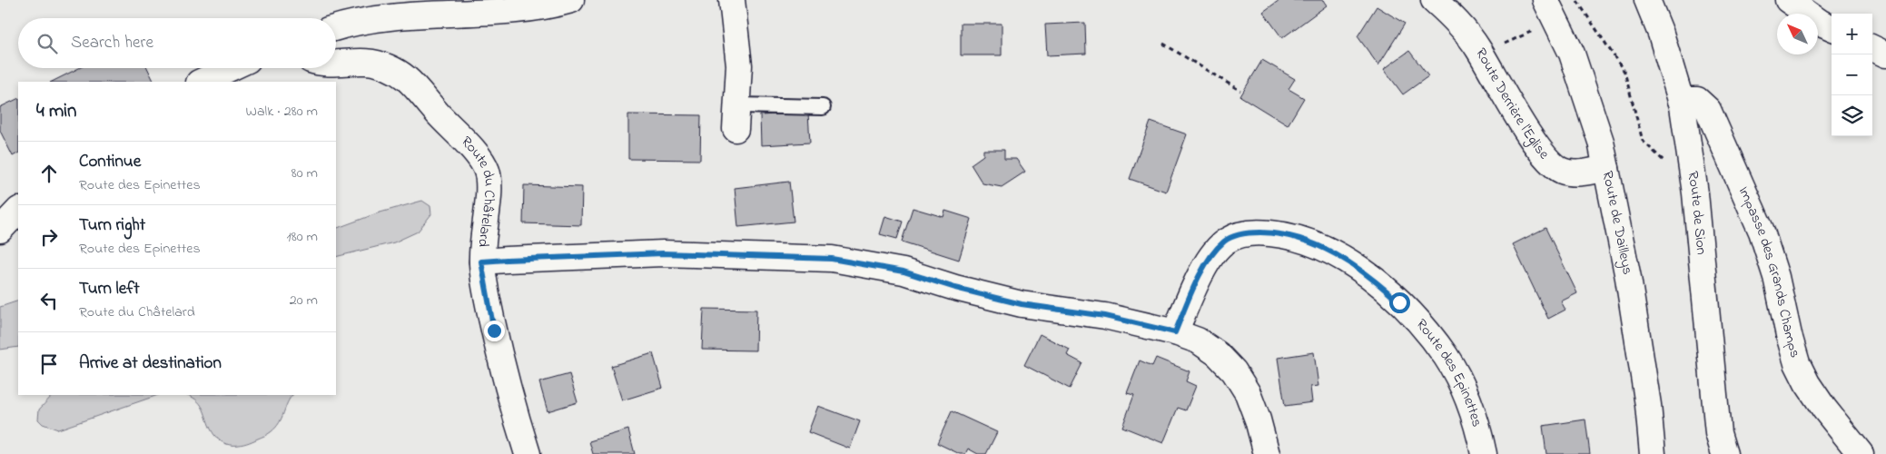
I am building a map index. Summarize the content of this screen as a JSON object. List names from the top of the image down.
{
  "streets": {
    "street": [
      "Route Derrière l'Eglise",
      "Route du Châtelard",
      "Route de Sion",
      "Route de Dailleys",
      "Impasse des Grands Champs",
      "Route des Epinettes"
    ]
  },
  "crossings": [
    ["Route Derrière l'Eglise", "Route de Dailleys"],
    ["Route de Sion", "Impasse des Grands Champs"]
  ],
  "north": "top left",
  "page": {
    "map_buttons": ["+", "−"],
    "search": "Search here",
    "heading": ["4 min", "Walk · 280 m"],
    "list": [
      ["Continue", "Route des Epinettes", "80 m"],
      ["Turn right", "Route des Epinettes", "180 m"],
      ["Turn left", "Route du Châtelard", "20 m"],
      "Arrive at destination"
    ]
  }
}
